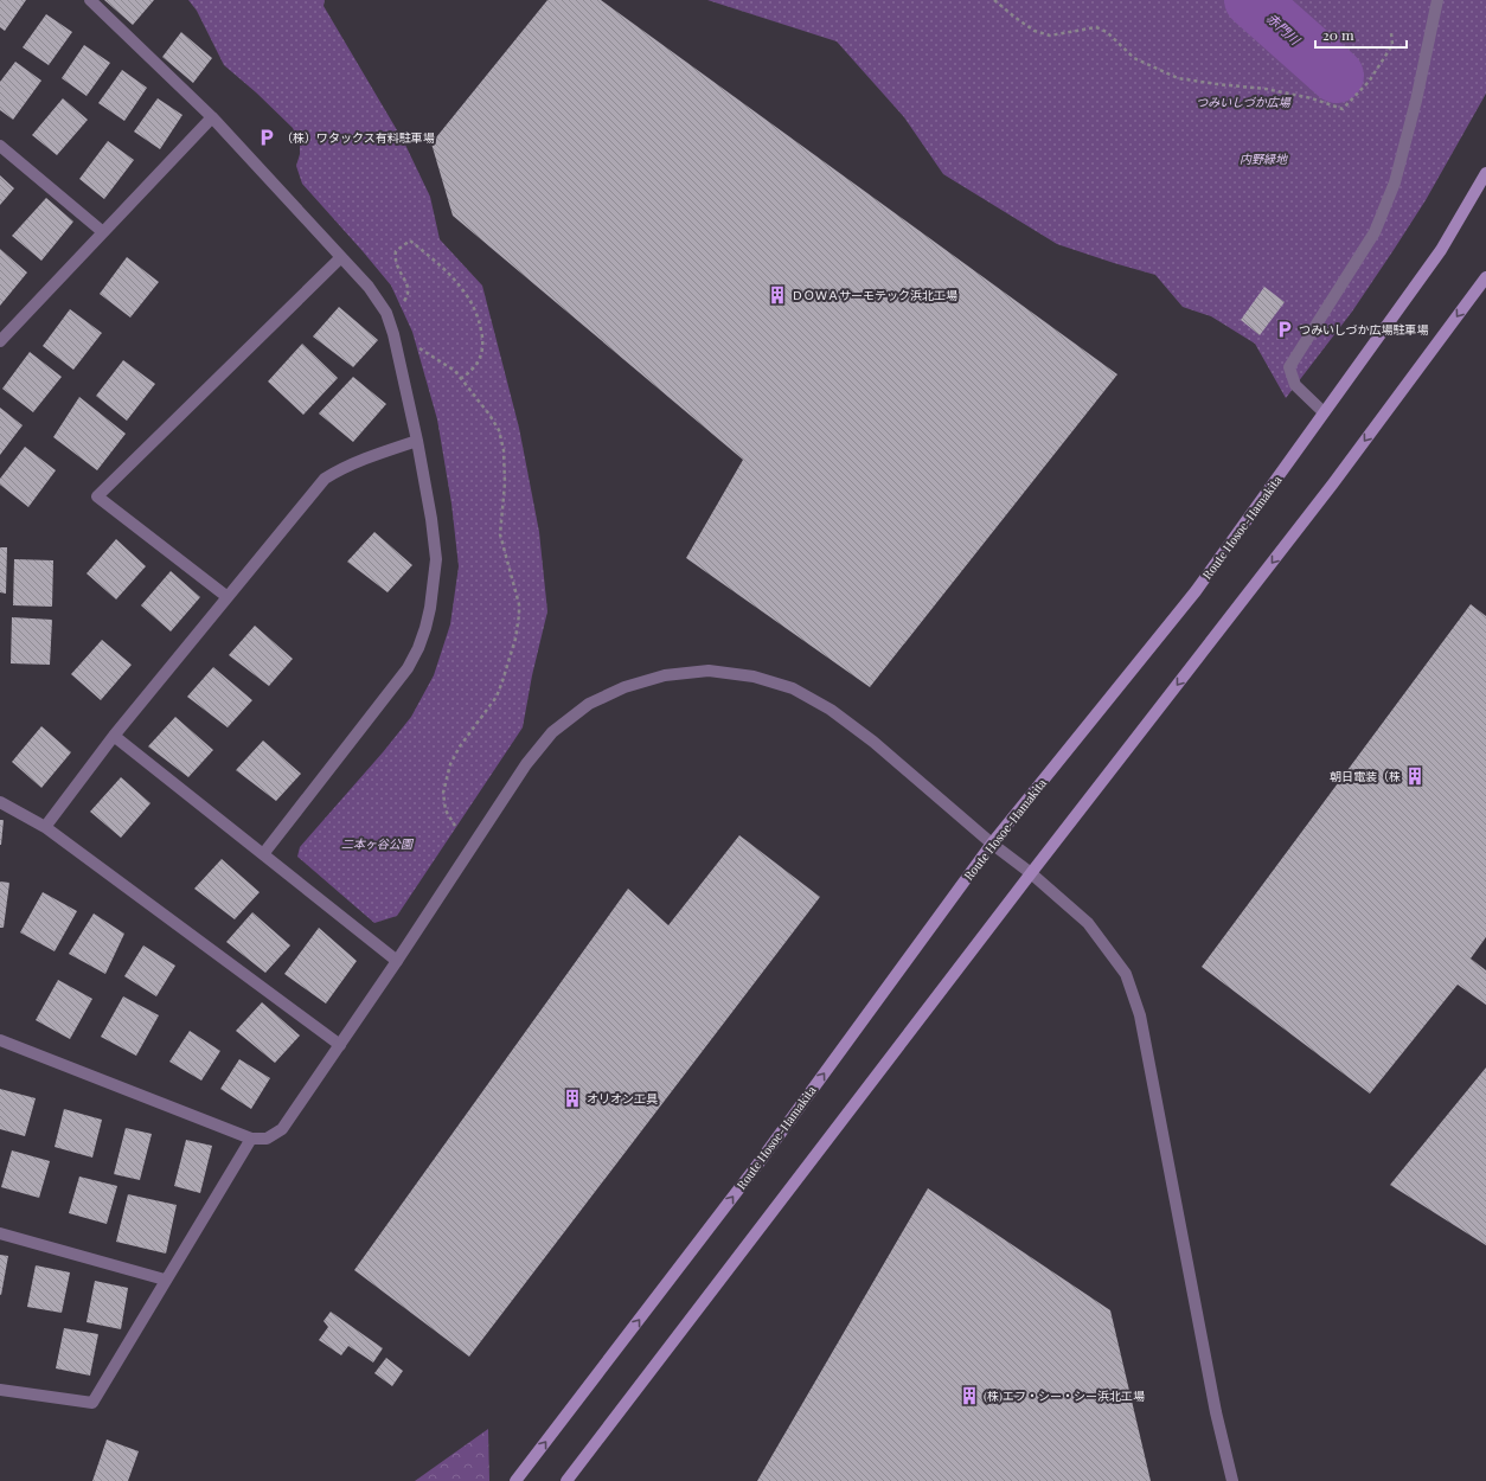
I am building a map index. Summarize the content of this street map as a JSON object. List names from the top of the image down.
{
  "streets": {
    "main road": ["Route Hosoe-Hamakita"]
  },
  "water": ["赤門川"],
  "parks": ["つみいしづか広場", "内野緑地", "二本ヶ谷公園"],
  "places": {
    "parking": ["（株）ワタックス有料駐車場", "つみいしづか広場駐車場"],
    "building": [
      "ＤＯＷＡサーモテック浜北工場",
      "朝日電装（株",
      "オリオン工具",
      "(株)エフ・シー・シー浜北工場"
    ]
  },
  "scale_bar": "20 m"
}
